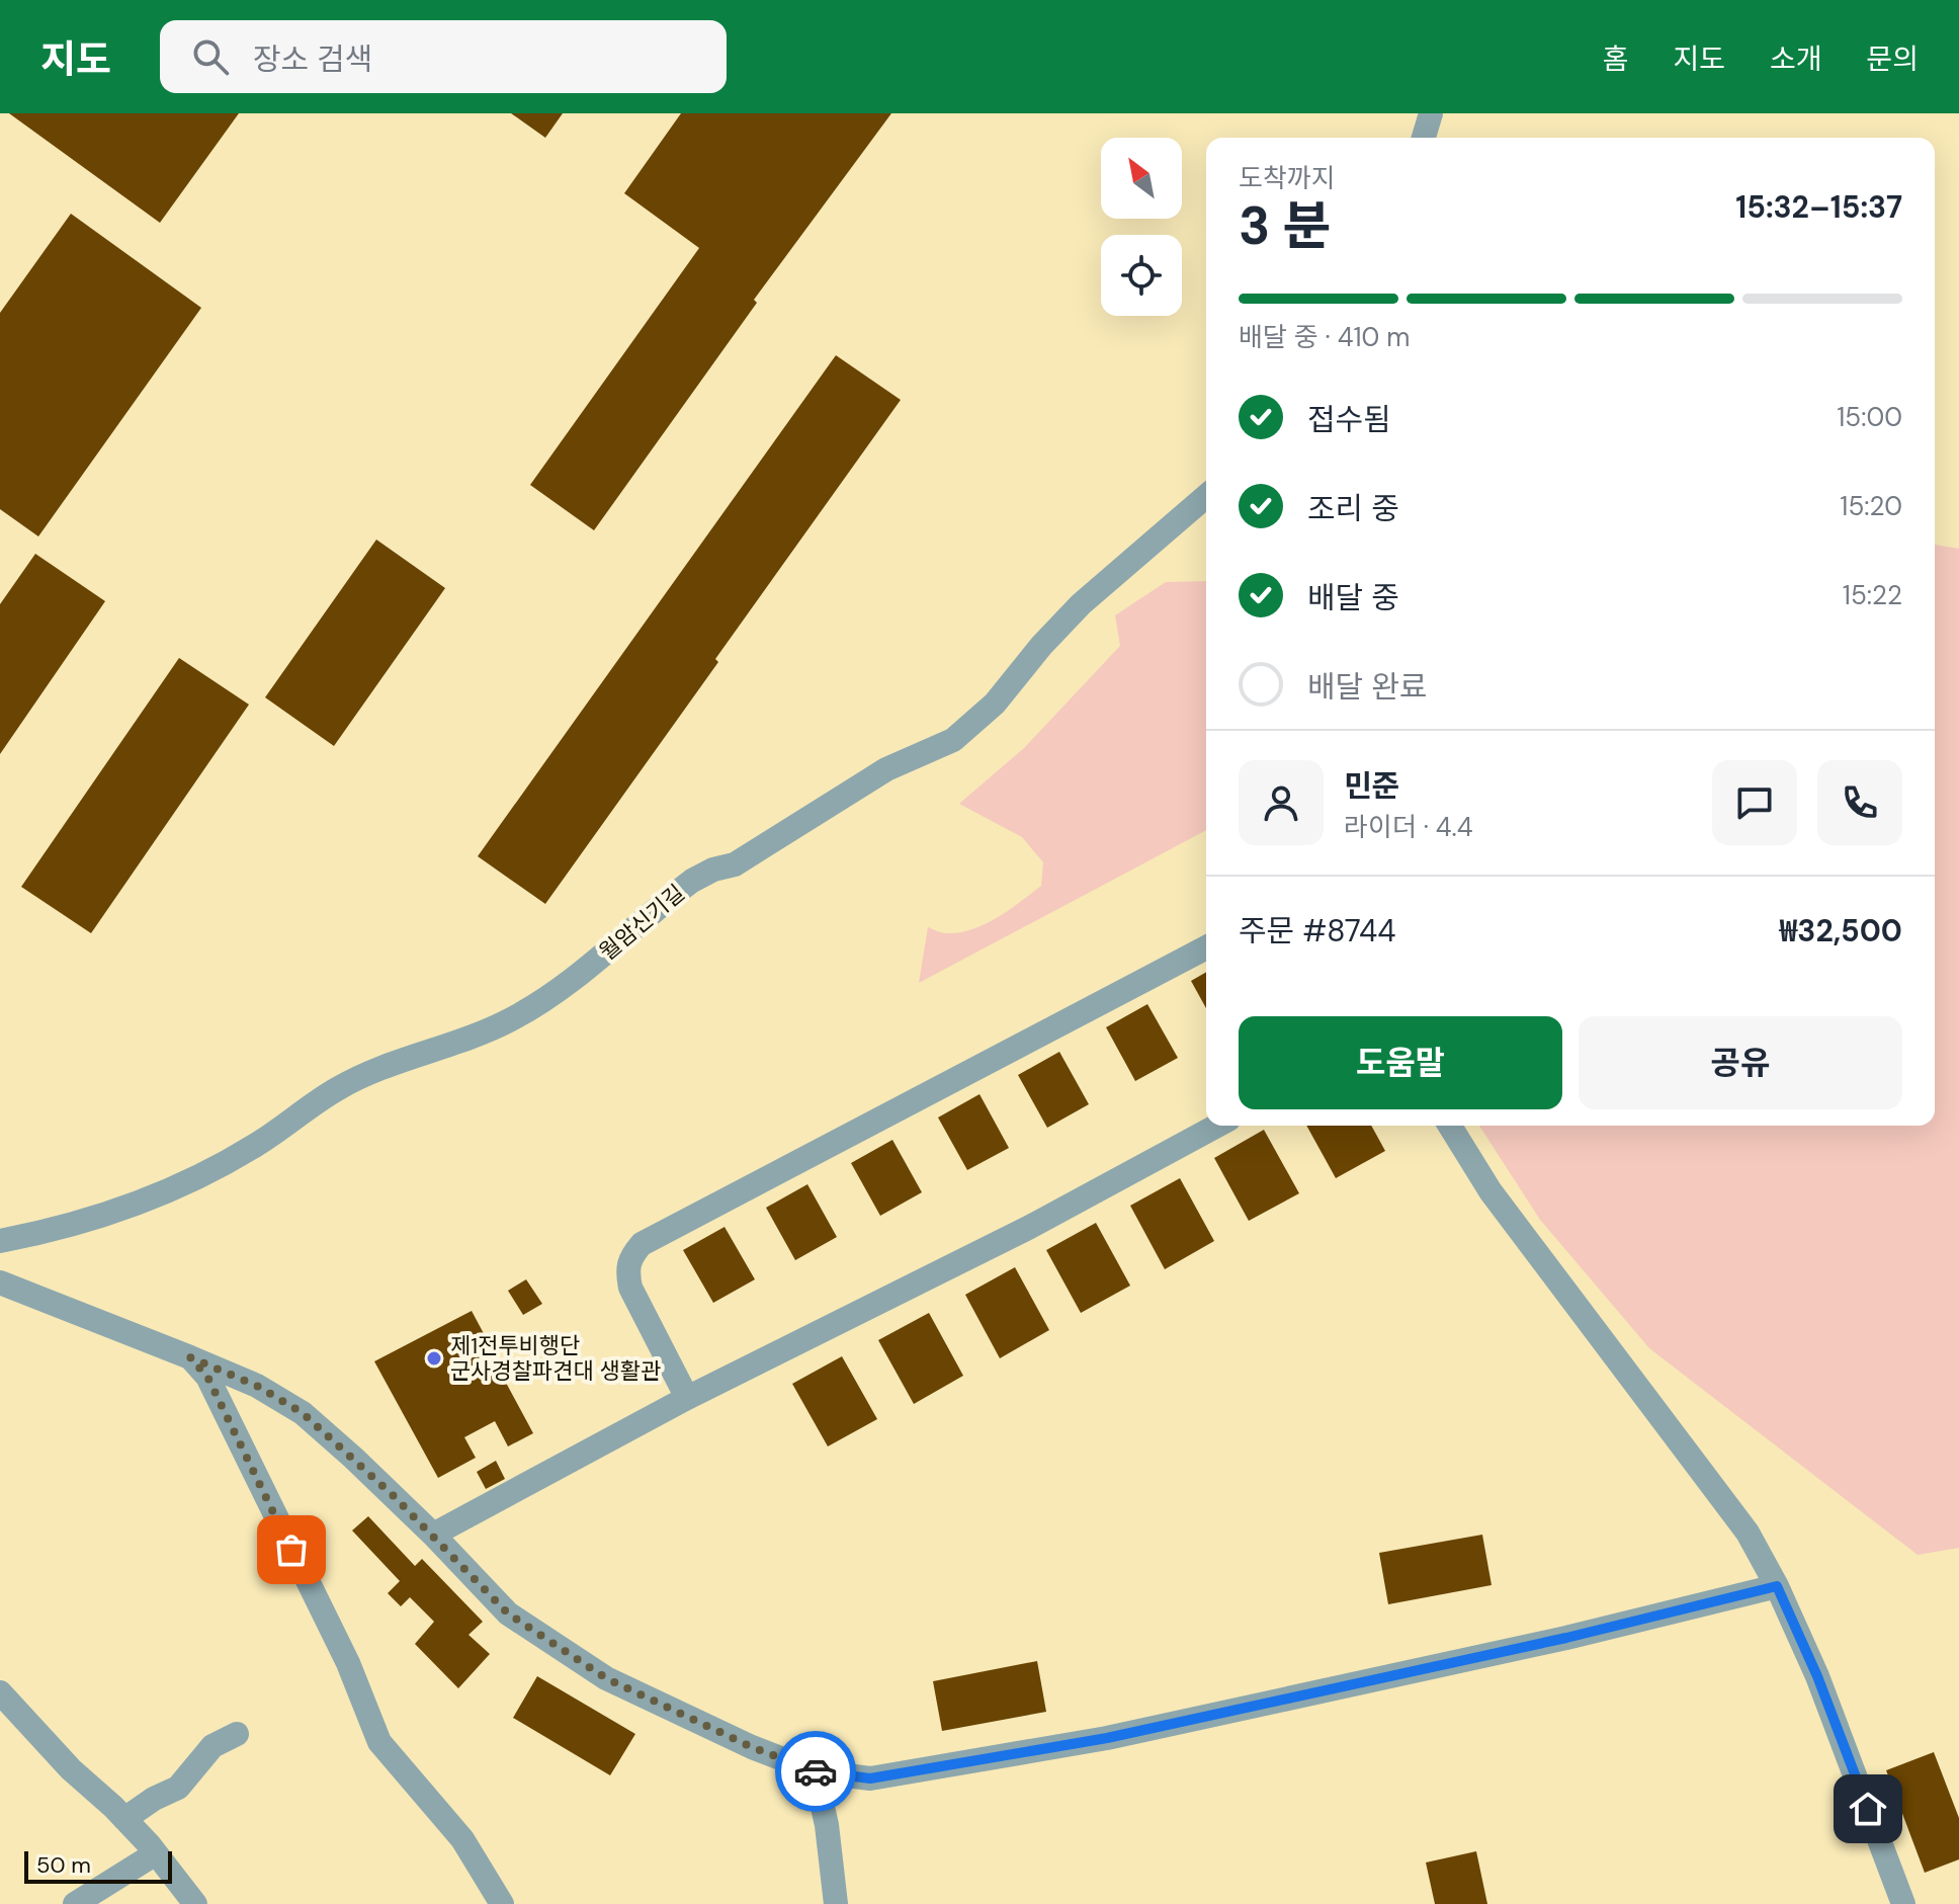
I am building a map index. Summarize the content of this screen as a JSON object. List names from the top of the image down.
{
  "streets": {
    "street": ["월암신기길"]
  },
  "places": ["제1전투비행단 군사경찰파견대 생활관"],
  "scale_bar": "50 m",
  "north": "top left",
  "page": {
    "header": "지도",
    "search": "장소 검색",
    "nav": [
      "홈",
      "지도",
      "소개",
      "문의"
    ],
    "heading": ["3 분", "도착까지", "15:32–15:37"],
    "panel": [
      "민준",
      "라이더 · 4.4",
      "주문 #8744",
      "₩32,500"
    ],
    "bar": "배달 중 · 410 m",
    "list": [
      ["접수됨", "15:00"],
      ["조리 중", "15:20"],
      ["배달 중", "15:22"],
      "배달 완료"
    ],
    "buttons": ["도움말", "공유"],
    "scale": "50 m"
  }
}
